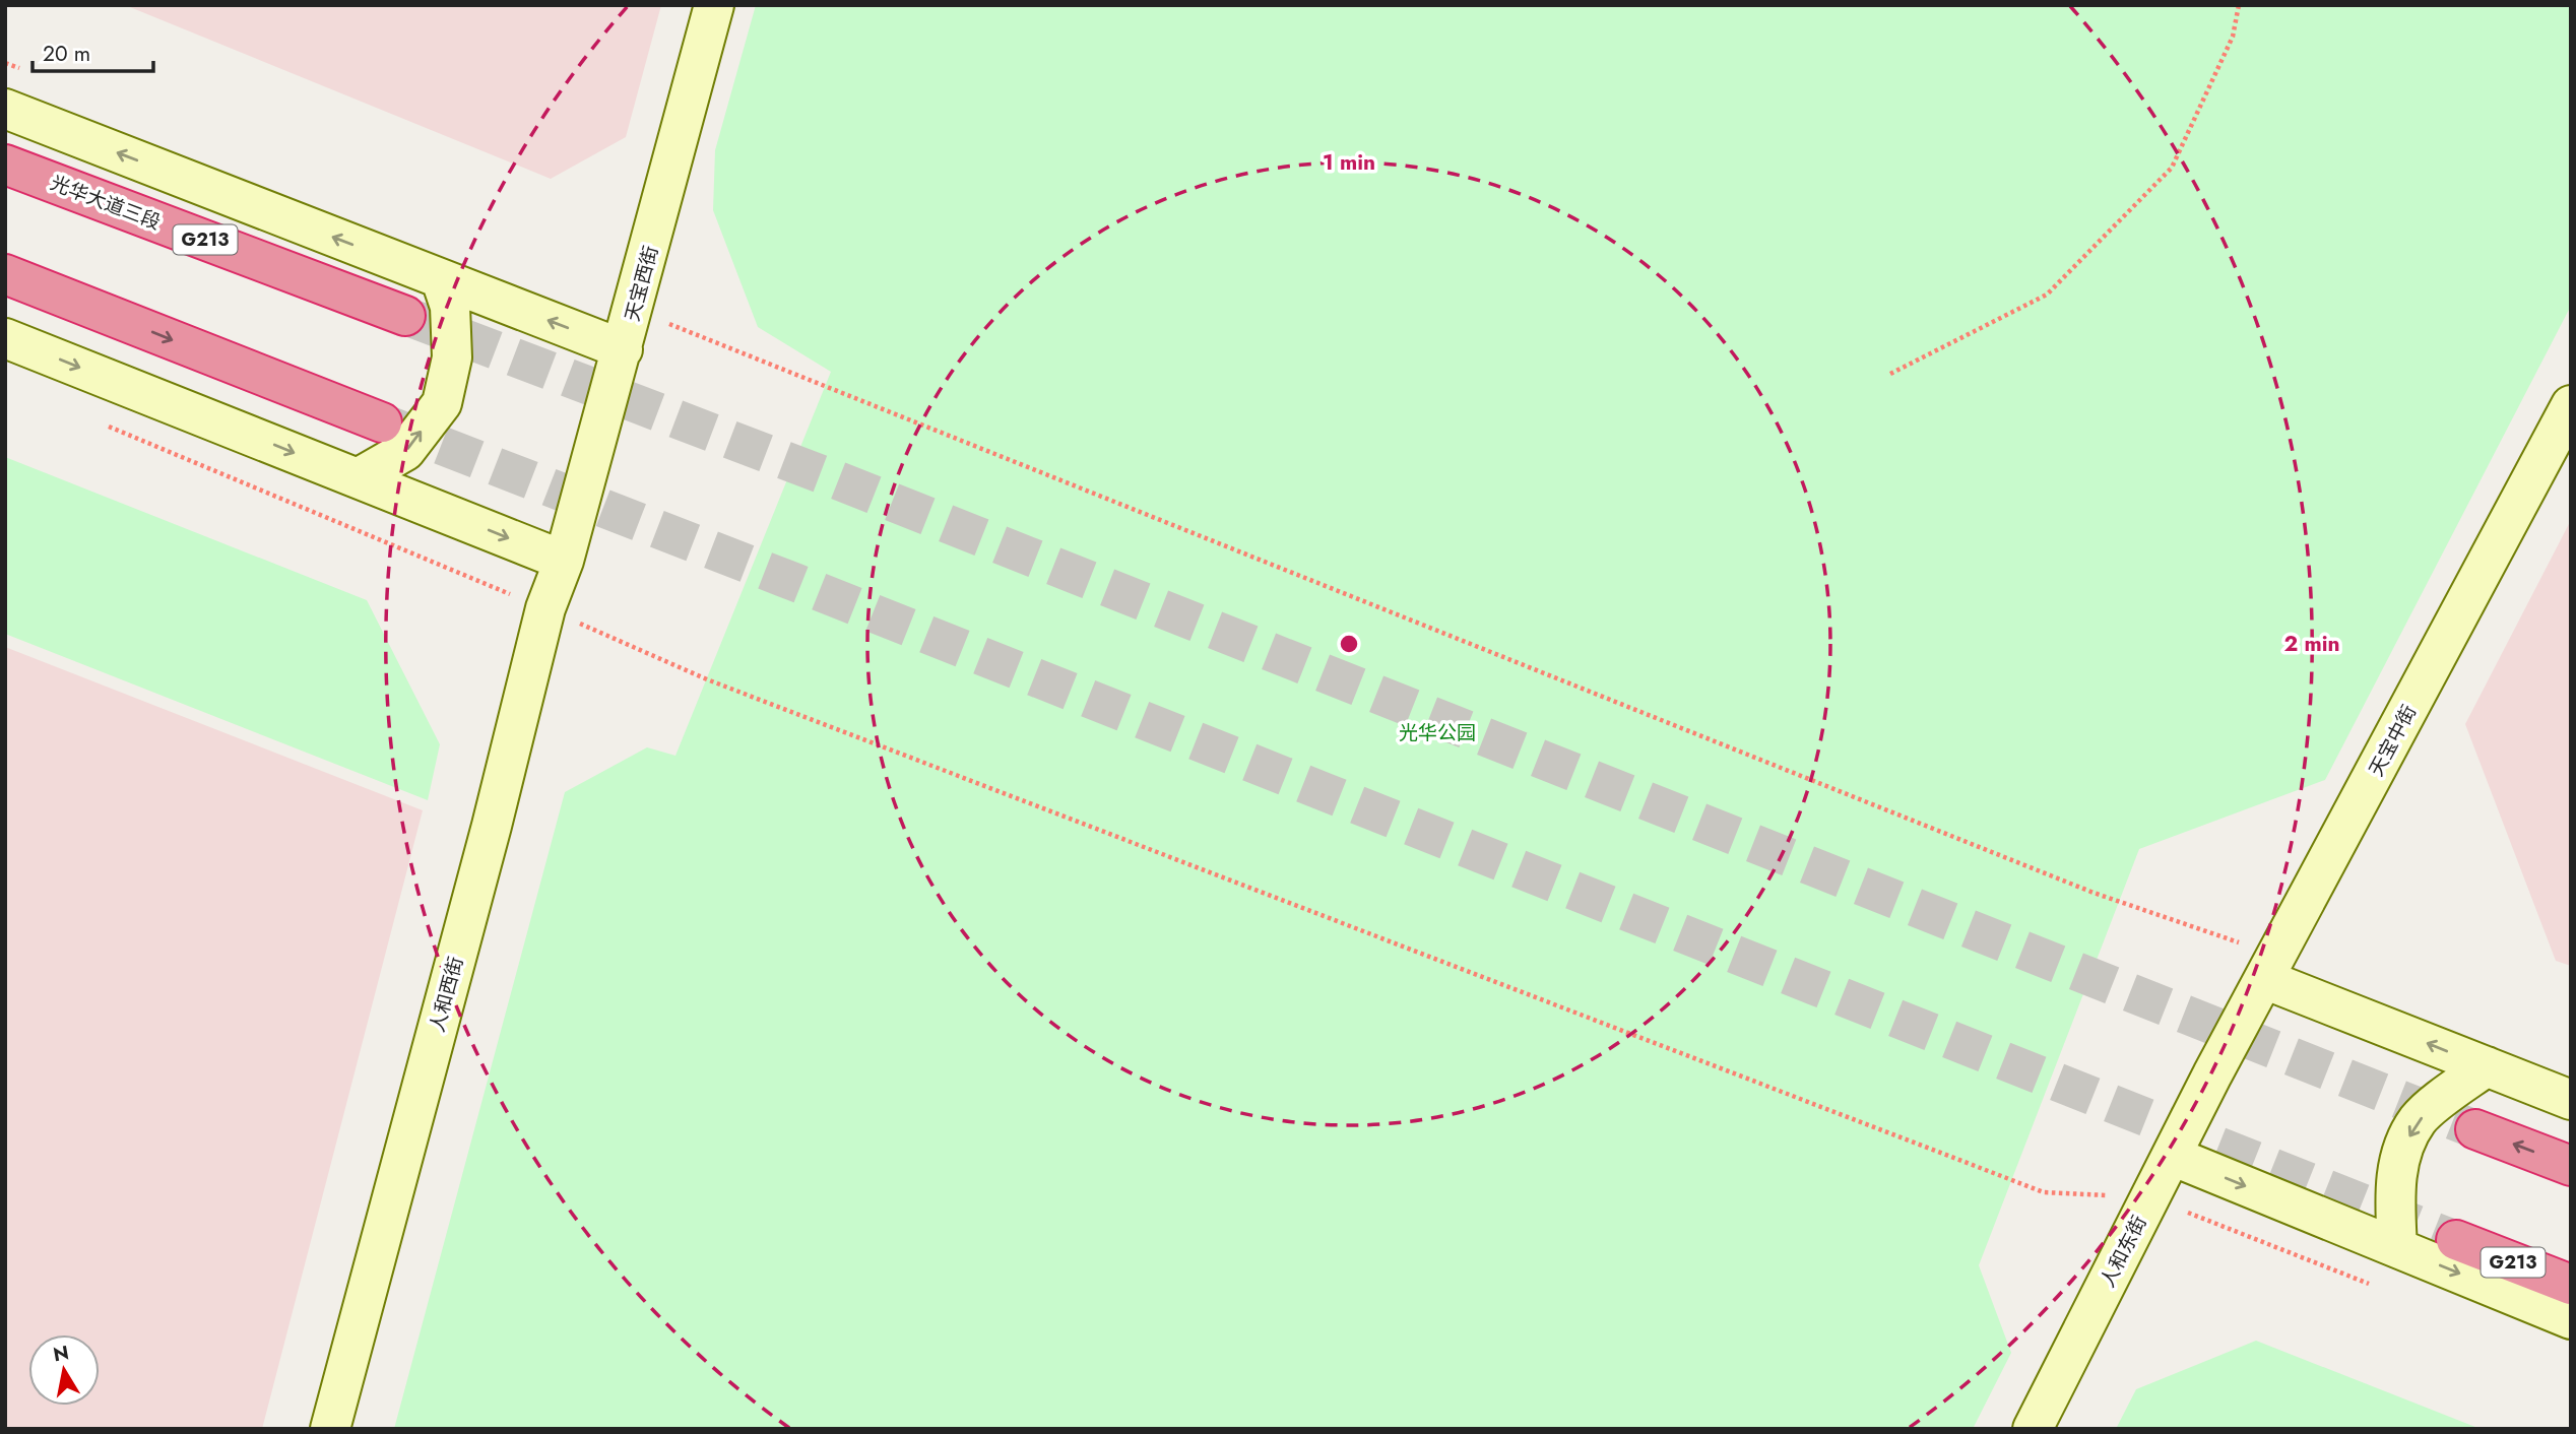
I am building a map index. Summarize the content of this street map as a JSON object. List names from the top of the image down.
{
  "streets": {
    "highway": ["光华大道三段", "G213"],
    "street": [
      "天宝西街",
      "天宝中街",
      "人和西街",
      "人和东街"
    ]
  },
  "crossings": [
    ["天宝西街", "人和西街"],
    ["天宝中街", "人和东街"]
  ],
  "parks": ["光华公园"],
  "scale_bar": "20 m",
  "north": "top",
  "rings": ["1 min", "2 min"]
}
